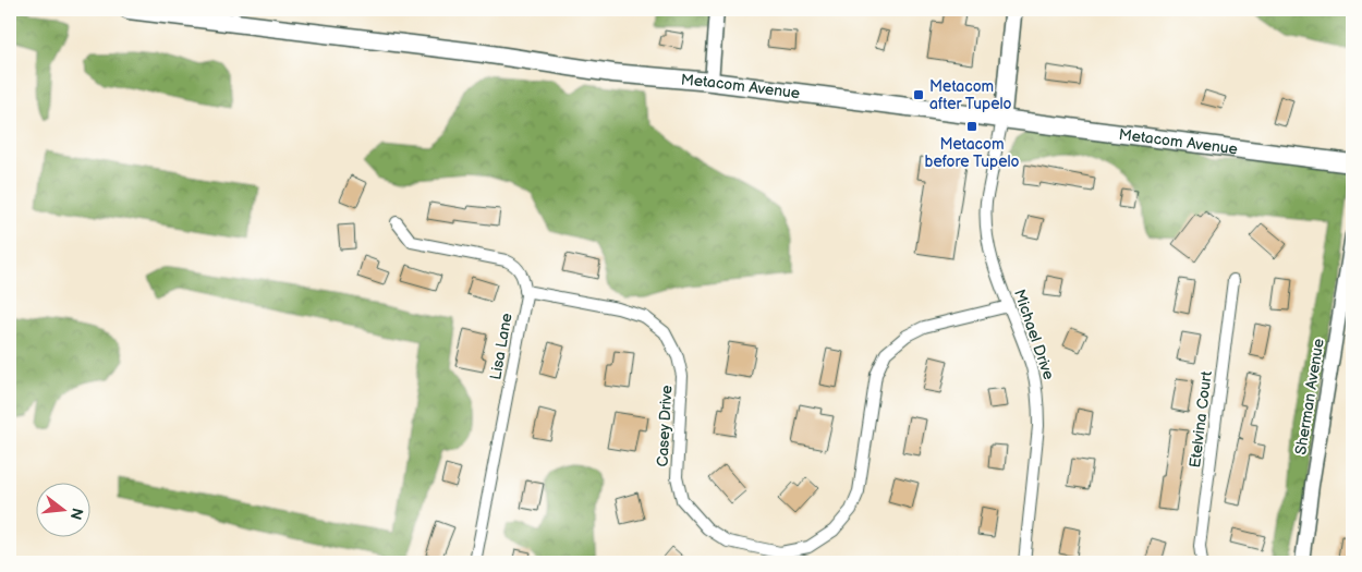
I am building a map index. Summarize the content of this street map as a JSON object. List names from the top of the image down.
{
  "streets": {
    "main road": ["Metacom Avenue"],
    "street": [
      "Michael Drive",
      "Lisa Lane",
      "Sherman Avenue",
      "Etelvina Court",
      "Casey Drive"
    ]
  },
  "crossings": [
    ["Metacom Avenue", "Michael Drive"],
    ["Michael Drive", "Casey Drive"],
    ["Lisa Lane", "Casey Drive"]
  ],
  "places": {
    "transit": ["Metacom after Tupelo", "Metacom before Tupelo"]
  },
  "north": "right"
}
